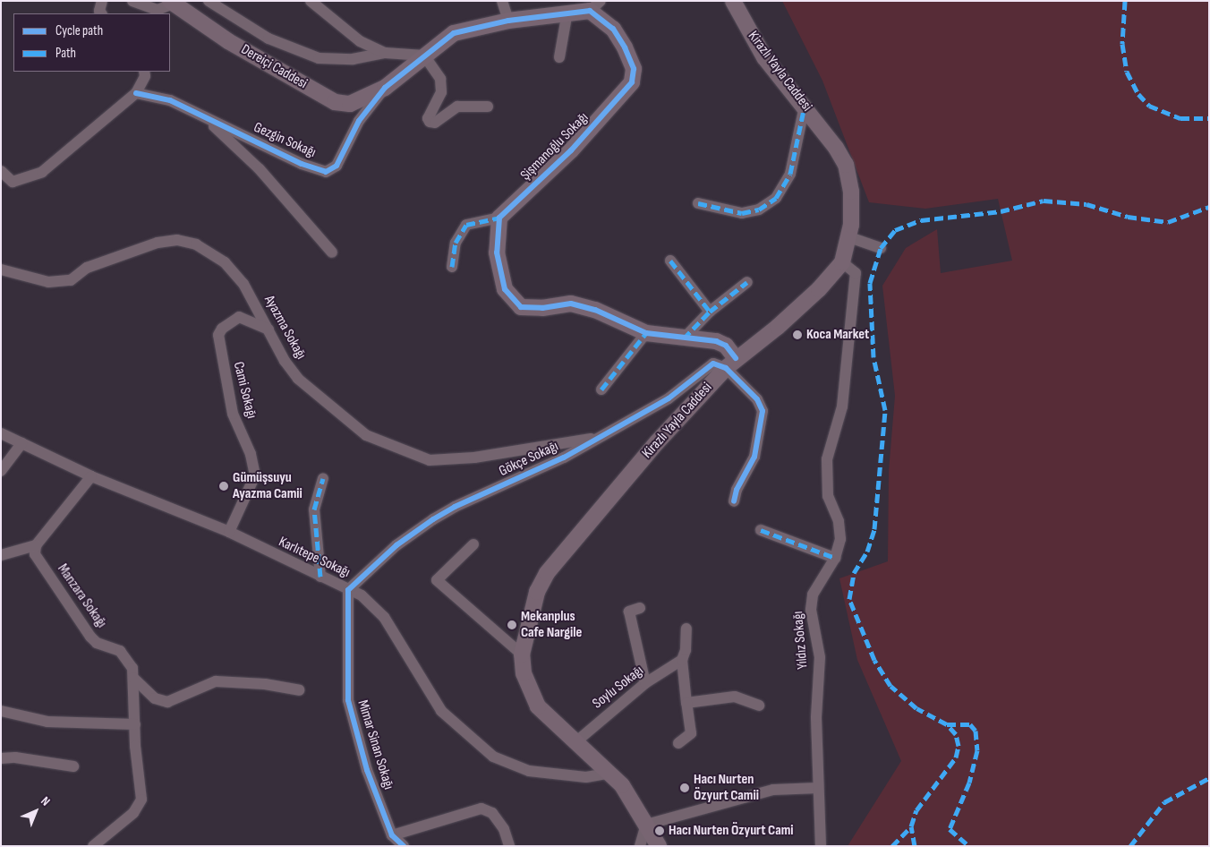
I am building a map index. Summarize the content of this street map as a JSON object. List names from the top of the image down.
{
  "streets": {
    "street": [
      "Dereiçi Caddesi",
      "Kirazlı Yayla Caddesi",
      "Gezgin Sokağı",
      "Şişmanoğlu Sokağı",
      "Ayazma Sokağı",
      "Cami Sokağı",
      "Gökçe Sokağı",
      "Karlıtepe Sokağı",
      "Manzara Sokağı",
      "Yıldız Sokağı",
      "Soylu Sokağı",
      "Mimar Sinan Sokağı"
    ]
  },
  "crossings": [
    ["Dereiçi Caddesi", "Gezgin Sokağı"],
    ["Dereiçi Caddesi", "Şişmanoğlu Sokağı"],
    ["Kirazlı Yayla Caddesi", "Gökçe Sokağı"],
    ["Kirazlı Yayla Caddesi", "Karlıtepe Sokağı"],
    ["Kirazlı Yayla Caddesi", "Yıldız Sokağı"],
    ["Kirazlı Yayla Caddesi", "Soylu Sokağı"],
    ["Gezgin Sokağı", "Şişmanoğlu Sokağı"],
    ["Ayazma Sokağı", "Cami Sokağı"],
    ["Ayazma Sokağı", "Gökçe Sokağı"],
    ["Cami Sokağı", "Karlıtepe Sokağı"],
    ["Gökçe Sokağı", "Karlıtepe Sokağı"],
    ["Gökçe Sokağı", "Mimar Sinan Sokağı"],
    ["Karlıtepe Sokağı", "Mimar Sinan Sokağı"]
  ],
  "places": [
    "Koca Market",
    "Gümüşsuyu Ayazma Camii",
    "Mekanplus Cafe Nargile",
    "Hacı Nurten Özyurt Camii",
    "Hacı Nurten Özyurt Cami"
  ],
  "legend": ["Cycle path", "Path"],
  "north": "top right"
}
